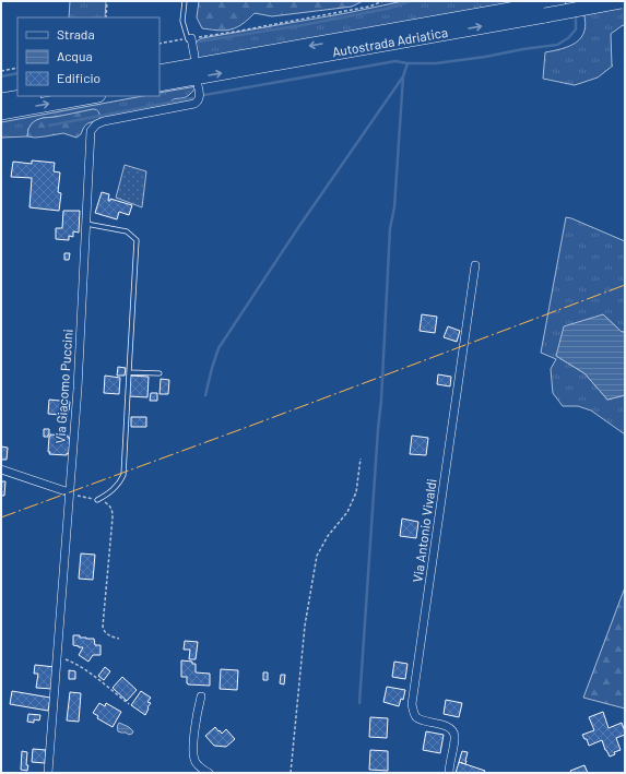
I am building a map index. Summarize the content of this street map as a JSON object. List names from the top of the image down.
{
  "streets": {
    "highway": ["Autostrada Adriatica"],
    "street": ["Via Giacomo Puccini", "Via Antonio Vivaldi"]
  },
  "legend": ["Strada", "Acqua", "Edificio"]
}
